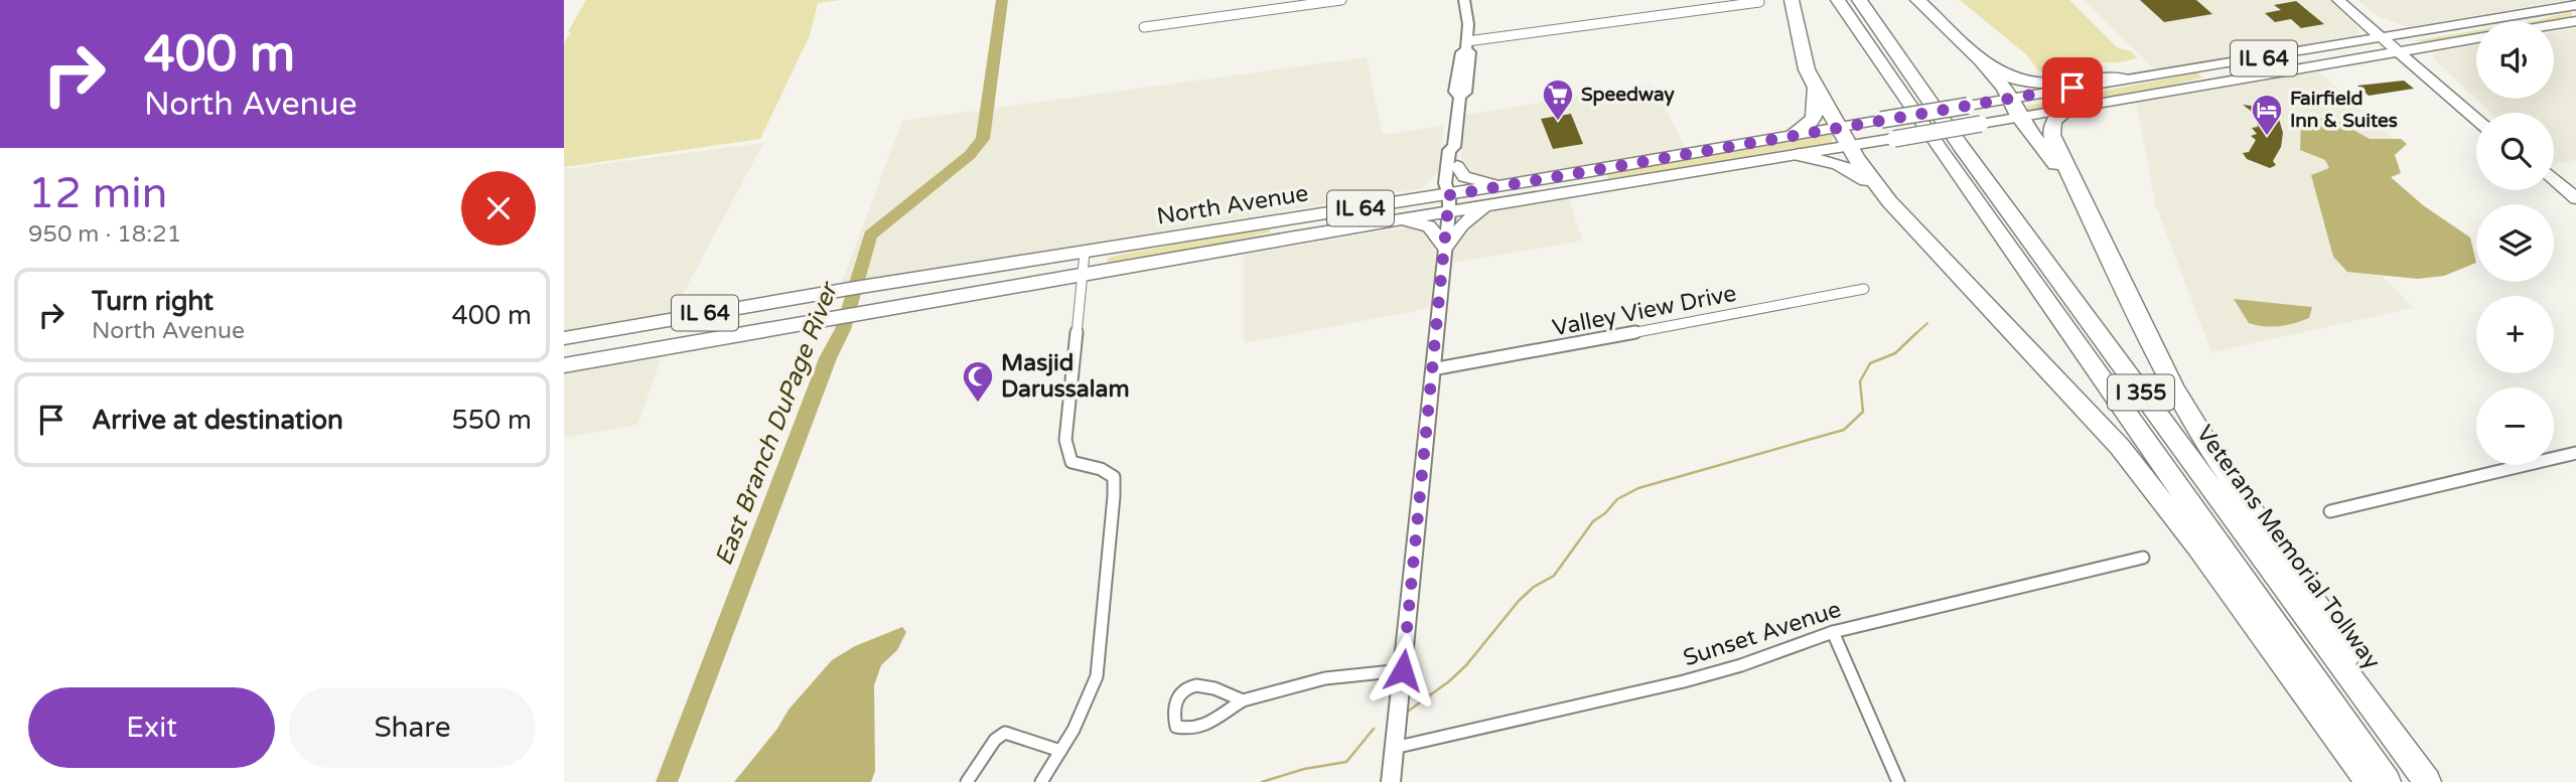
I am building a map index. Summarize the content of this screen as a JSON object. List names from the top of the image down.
{
  "streets": {
    "highway": ["I 355", "Veterans Memorial Tollway"],
    "main road": ["IL 64", "North Avenue"],
    "street": ["Valley View Drive", "Sunset Avenue"]
  },
  "water": ["East Branch DuPage River"],
  "places": {
    "supermarket": ["Speedway"],
    "hotel": ["Fairfield Inn & Suites"],
    "mosque": ["Masjid Darussalam"]
  },
  "page": {
    "turn": ["400 m", "North Avenue"],
    "map_buttons": ["+", "−"],
    "heading": ["12 min", "950 m · 18:21"],
    "list": [
      {
        "name": "Turn right",
        "note": "North Avenue",
        "value": "400 m"
      },
      {
        "name": "Arrive at destination",
        "value": "550 m"
      }
    ],
    "buttons": ["Exit", "Share"]
  }
}
